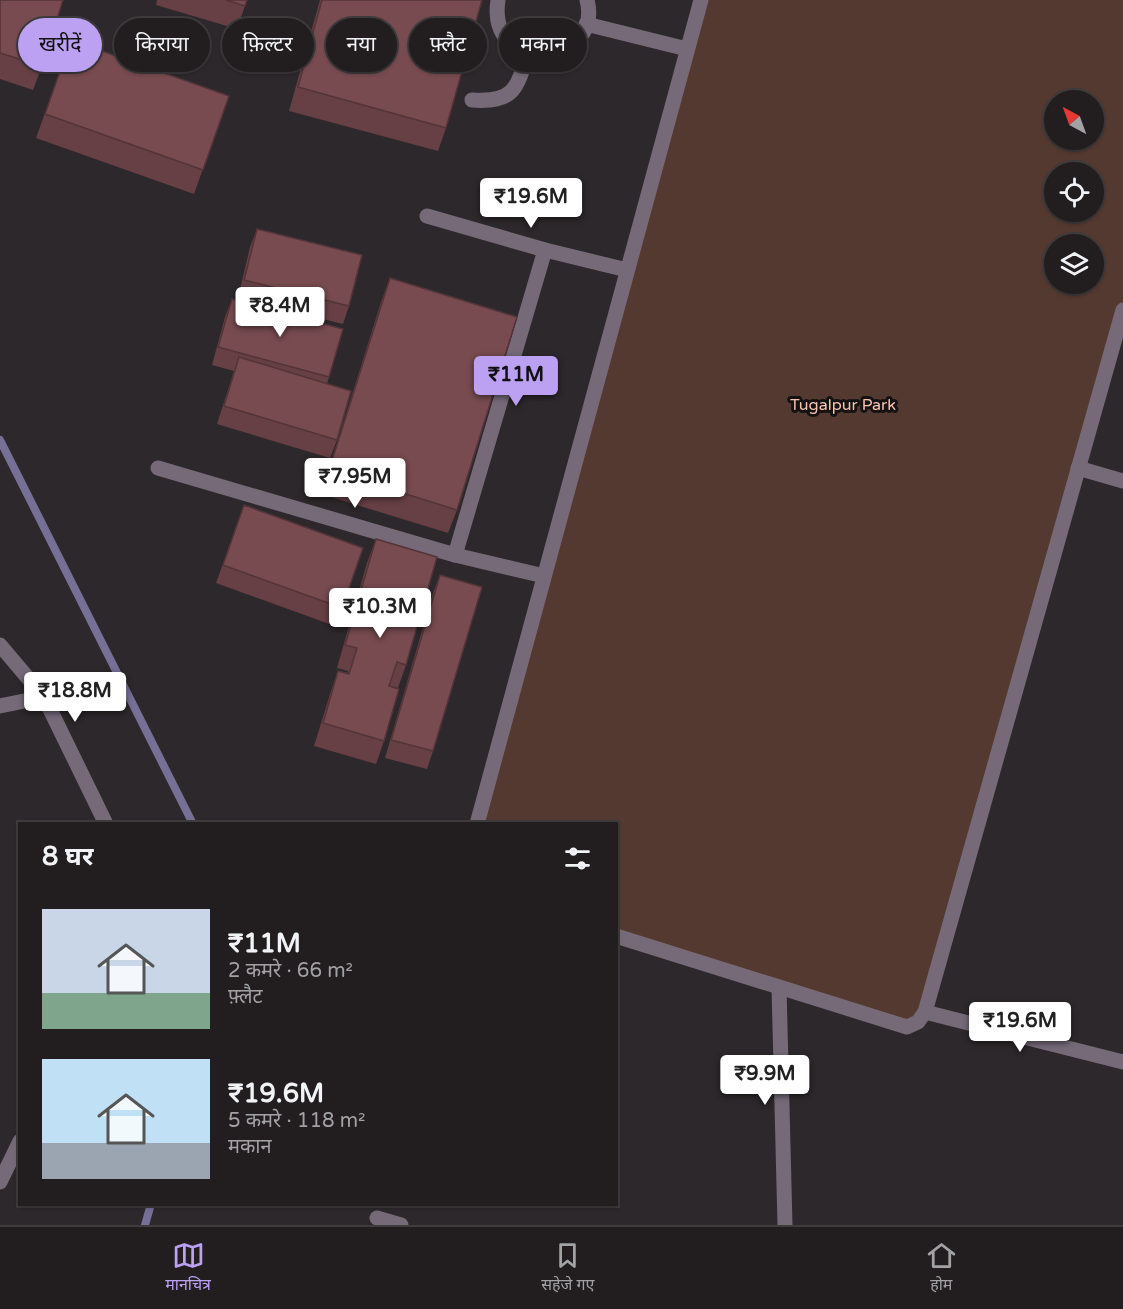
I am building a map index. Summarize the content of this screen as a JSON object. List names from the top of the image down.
{
  "parks": ["Tugalpur Park"],
  "north": "top left",
  "page": {
    "chip": [
      "खरीदें",
      "किराया",
      "फ़िल्टर",
      "नया",
      "फ़्लैट",
      "मकान"
    ],
    "price": [
      "₹19.6M",
      "₹8.4M",
      "₹11M",
      "₹7.95M",
      "₹10.3M",
      "₹18.8M",
      "₹19.6M",
      "₹9.9M"
    ],
    "heading": "8 घर",
    "list": [
      {
        "name": "₹11M",
        "note": "2 कमरे · 66 m² · फ़्लैट"
      },
      {
        "name": "₹19.6M",
        "note": "5 कमरे · 118 m² · मकान"
      }
    ],
    "tabs": ["मानचित्र", "सहेजे गए", "होम"]
  }
}
